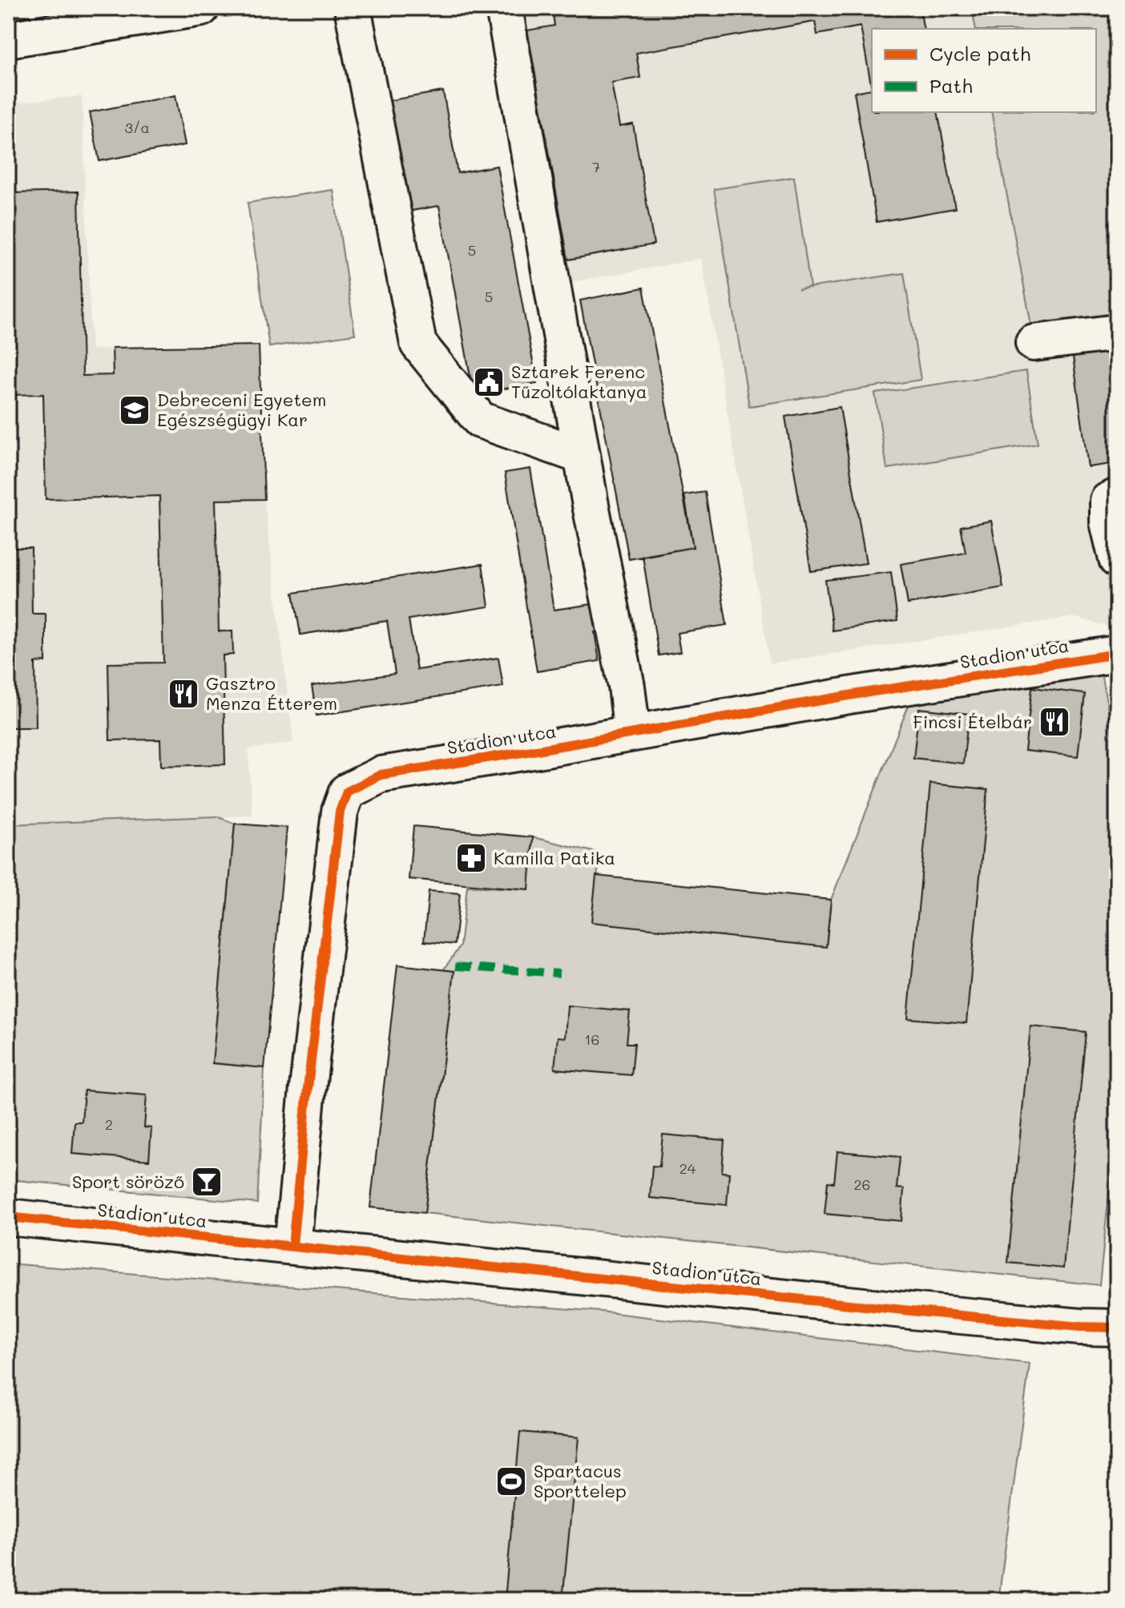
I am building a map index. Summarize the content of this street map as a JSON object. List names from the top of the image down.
{
  "streets": {
    "street": ["Stadion utca"]
  },
  "places": {
    "public building": ["Sztarek Ferenc Tűzoltólaktanya"],
    "school or university": ["Debreceni Egyetem Egészségügyi Kar"],
    "restaurant": ["Gasztro Menza Étterem", "Fincsi Ételbár"],
    "pharmacy": ["Kamilla Patika"],
    "bar": ["Sport söröző"],
    "sports": ["Spartacus Sporttelep"]
  },
  "house_numbers": [
    "3/a",
    "7",
    "5",
    "5",
    "16",
    "2",
    "24",
    "26"
  ],
  "legend": ["Cycle path", "Path"]
}
